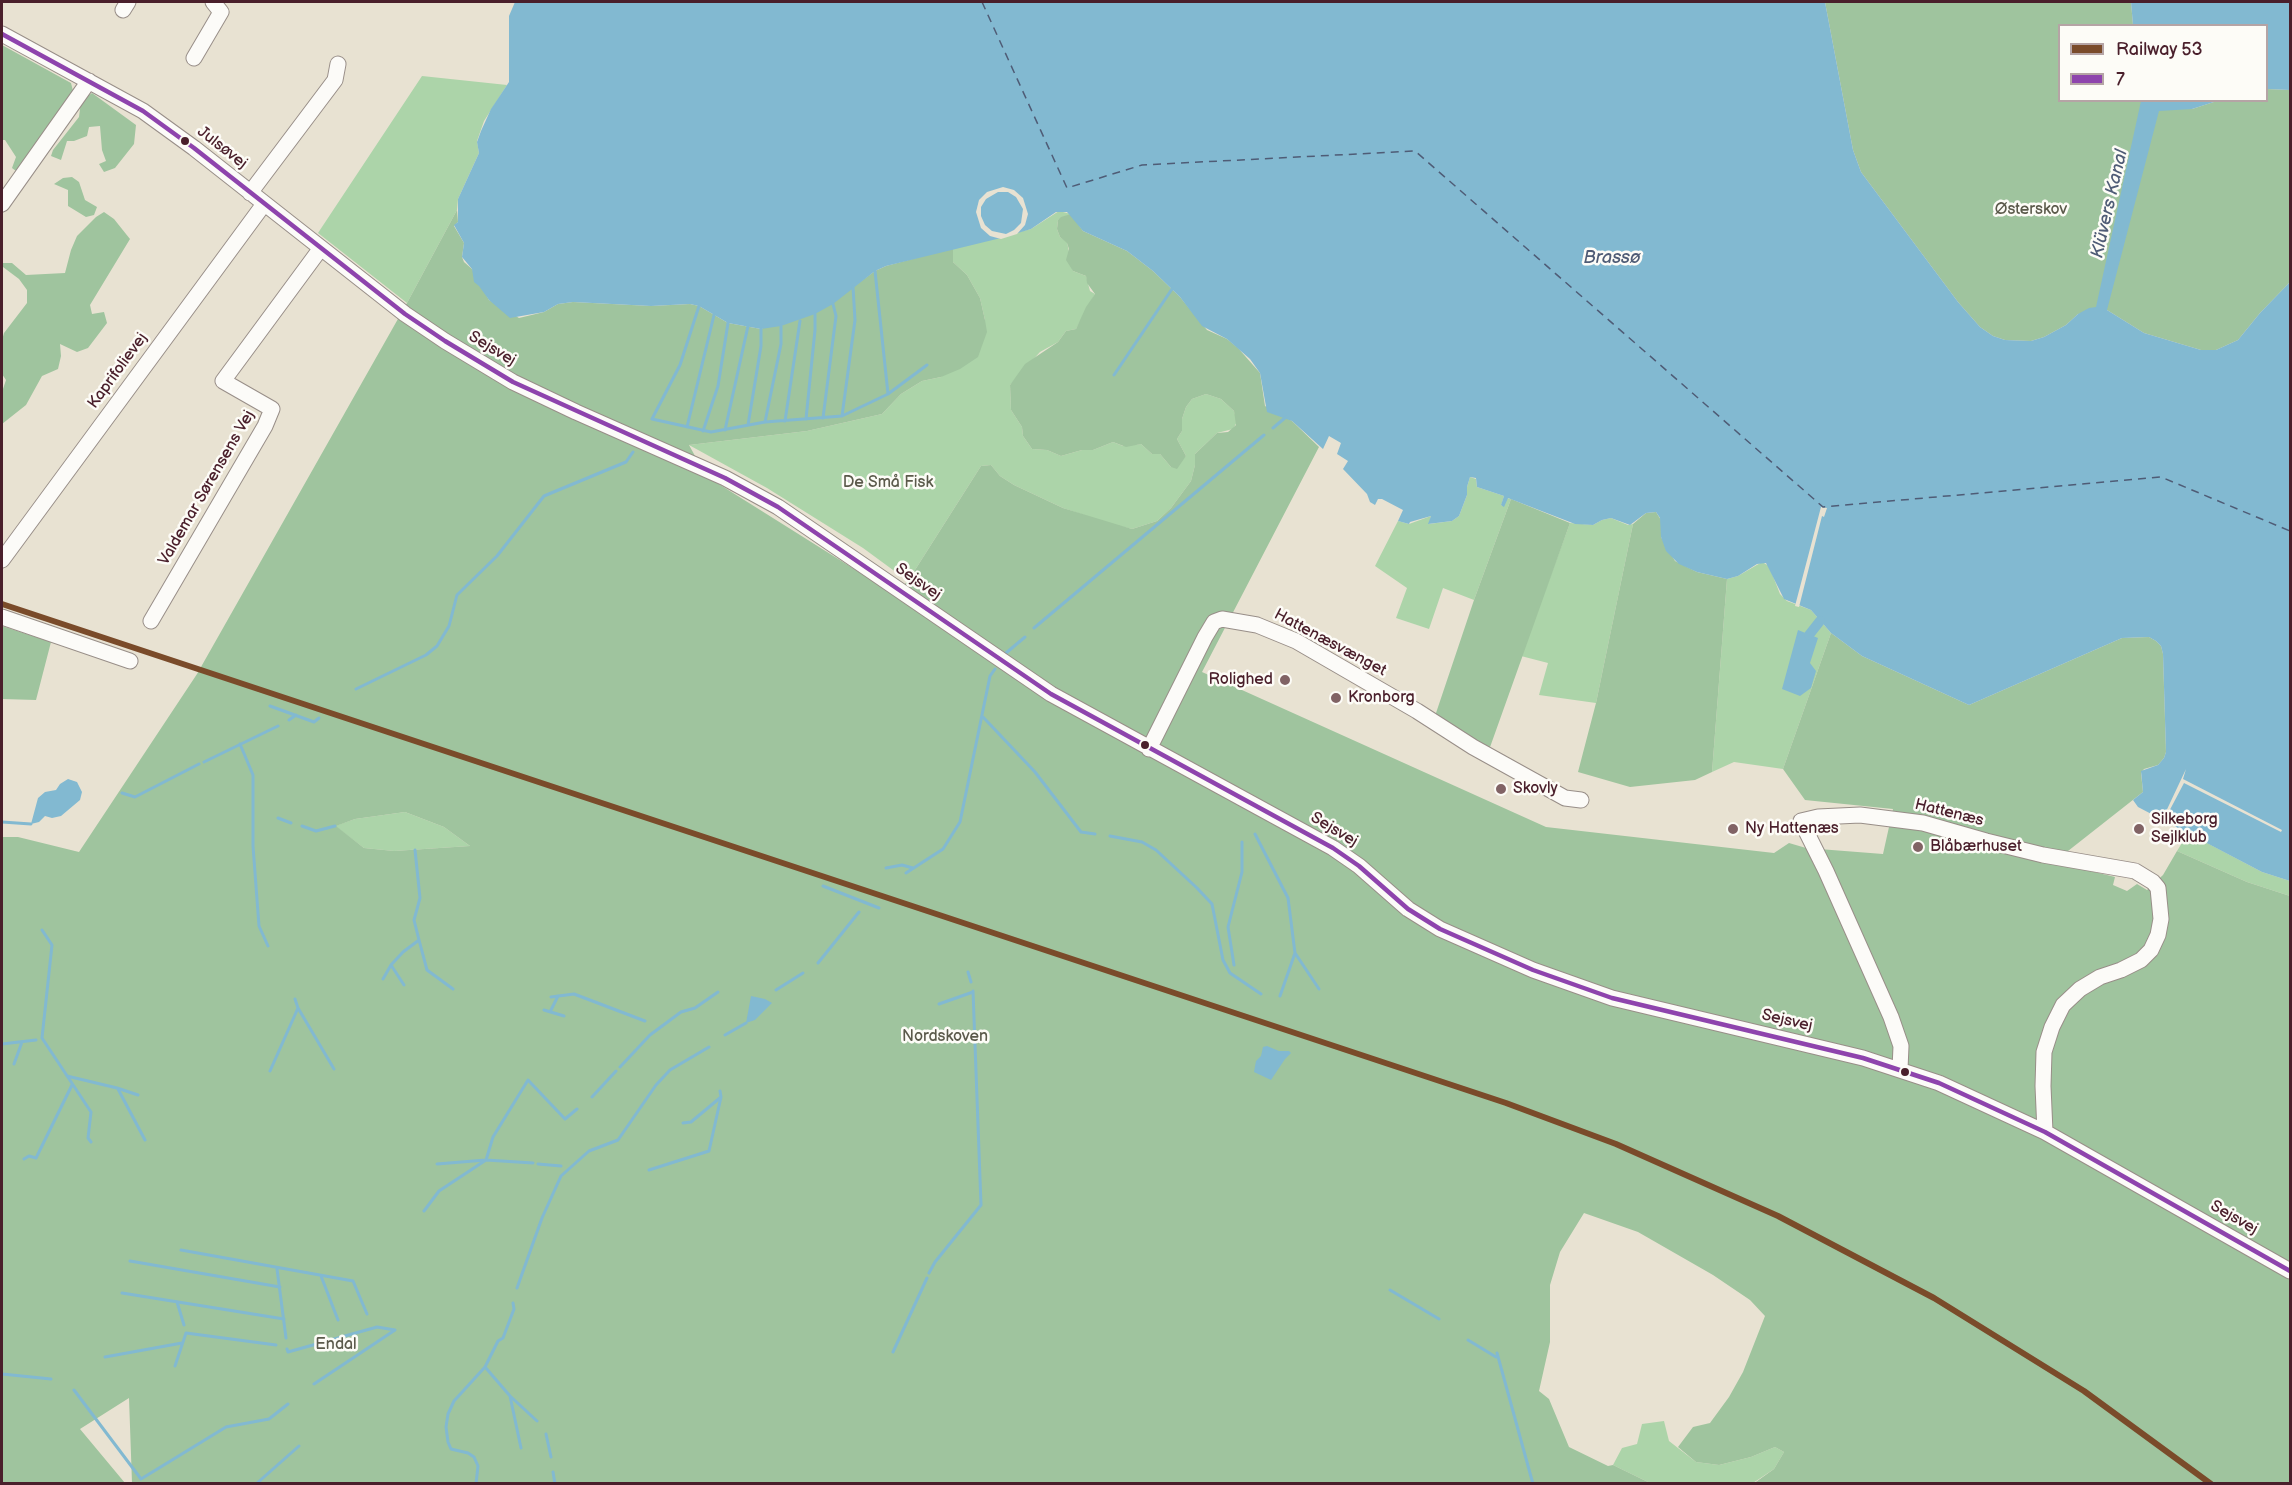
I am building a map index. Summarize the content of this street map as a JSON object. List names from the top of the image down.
{
  "streets": {
    "street": [
      "Julsøvej",
      "Sejsvej",
      "Kaprifolievej",
      "Valdemar Sørensens Vej",
      "Hattenæsvænget",
      "Hattenæs"
    ]
  },
  "crossings": [
    ["Julsøvej", "Sejsvej"],
    ["Julsøvej", "Kaprifolievej"],
    ["Julsøvej", "Valdemar Sørensens Vej"],
    ["Sejsvej", "Hattenæsvænget"],
    ["Sejsvej", "Hattenæs"]
  ],
  "water": ["Klüvers Kanal", "Brassø"],
  "parks": [
    "Østerskov",
    "De Små Fisk",
    "Nordskoven",
    "Endal"
  ],
  "places": [
    "Rolighed",
    "Kronborg",
    "Skovly",
    "Ny Hattenæs",
    "Silkeborg Sejlklub",
    "Blåbærhuset"
  ],
  "lines": ["transit line 7", "rail line 53"],
  "legend": ["Railway 53", "7"]
}
